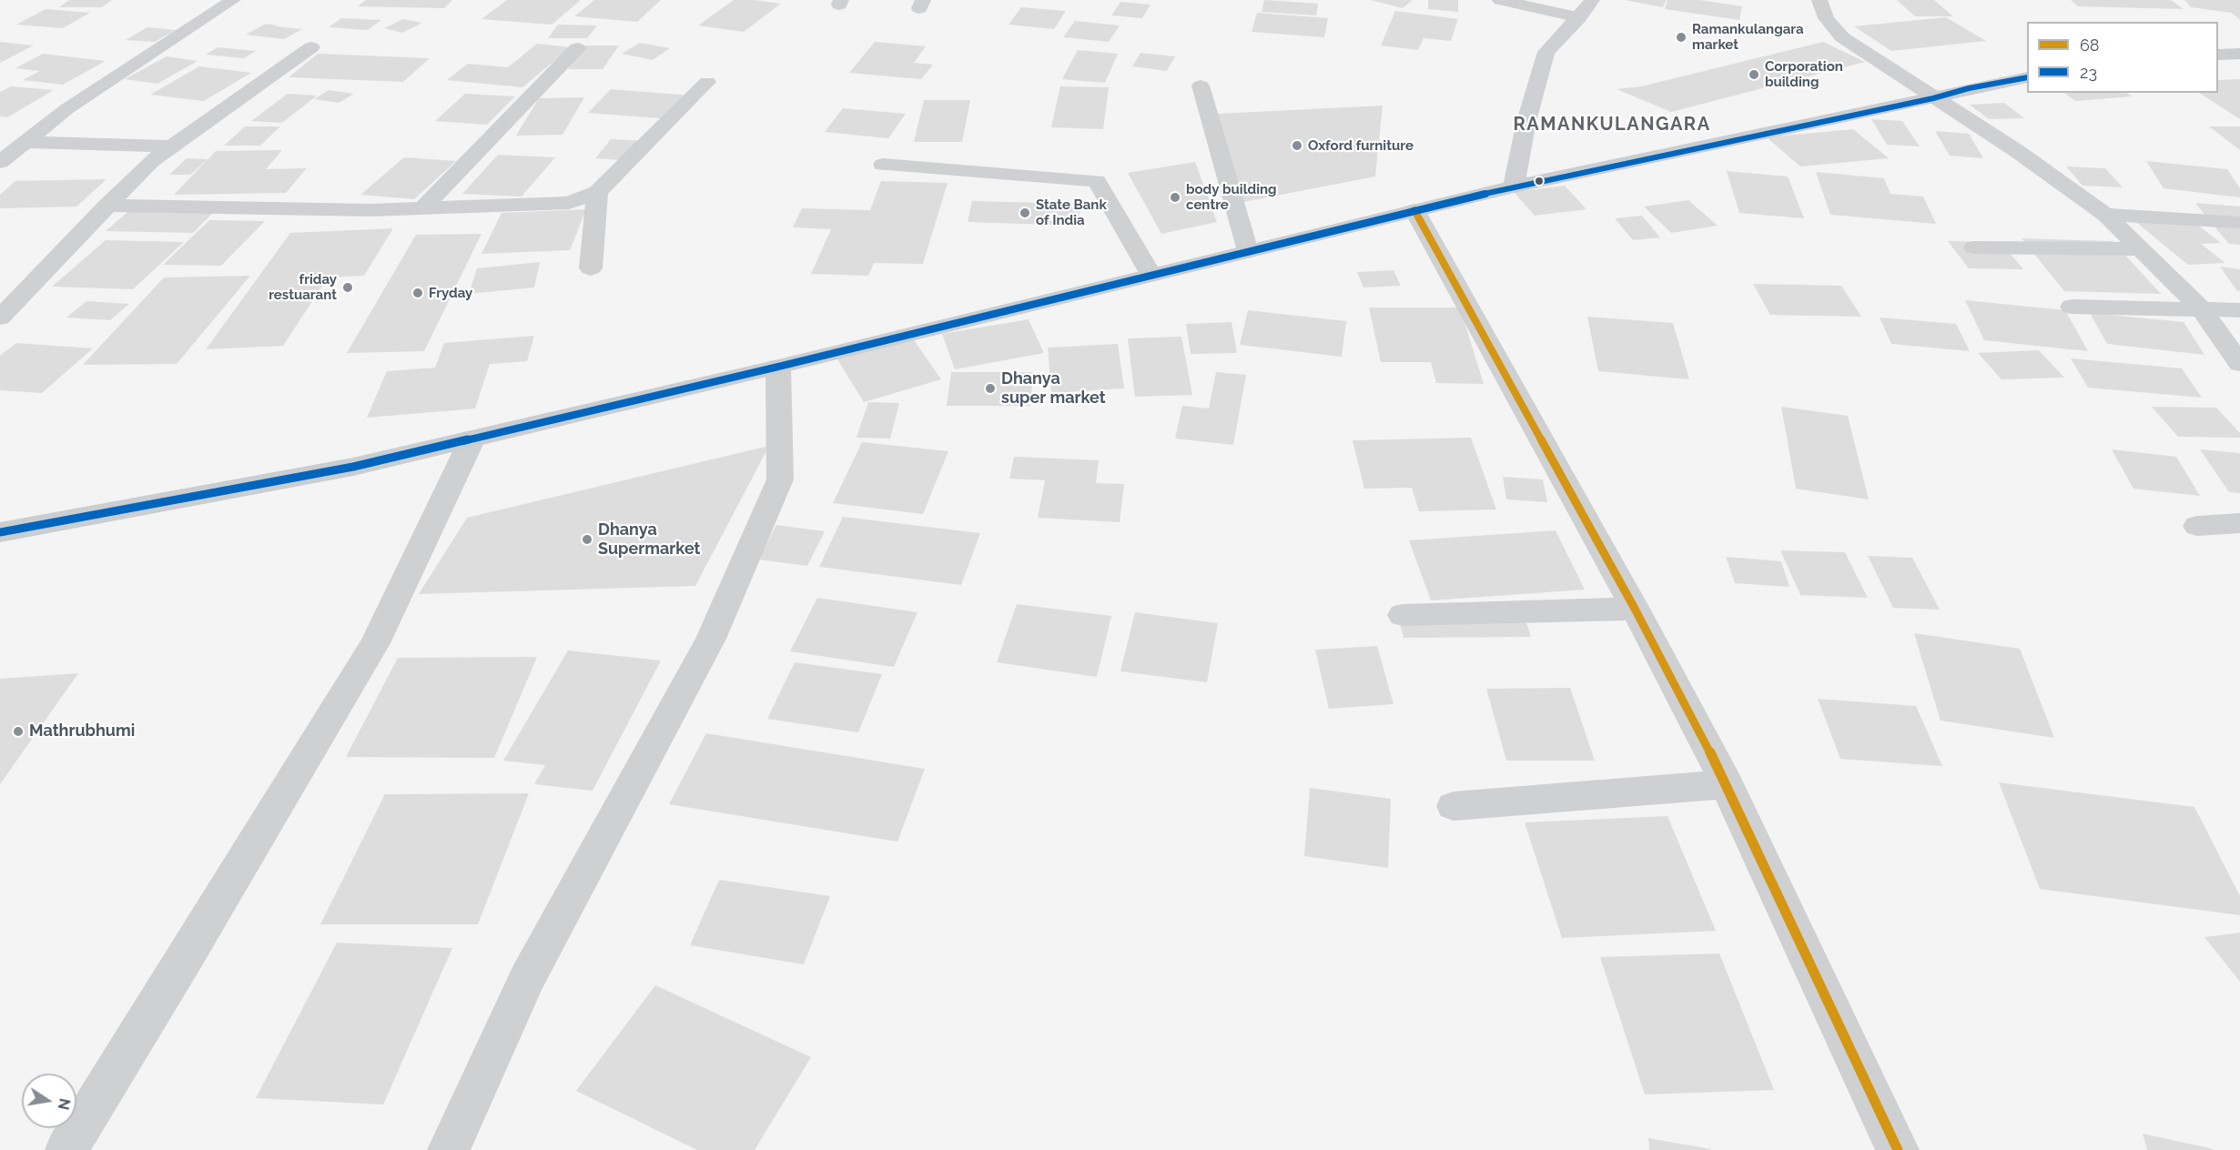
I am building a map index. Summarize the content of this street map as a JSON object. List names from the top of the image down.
{
  "districts": ["RAMANKULANGARA"],
  "places": [
    "Ramankulangara market",
    "Corporation building",
    "Oxford furniture",
    "body building centre",
    "State Bank of India",
    "friday restuarant",
    "Fryday",
    "Dhanya super market",
    "Dhanya Supermarket",
    "Mathrubhumi"
  ],
  "lines": ["transit line 23", "transit line 68"],
  "legend": ["68", "23"],
  "north": "right"
}
